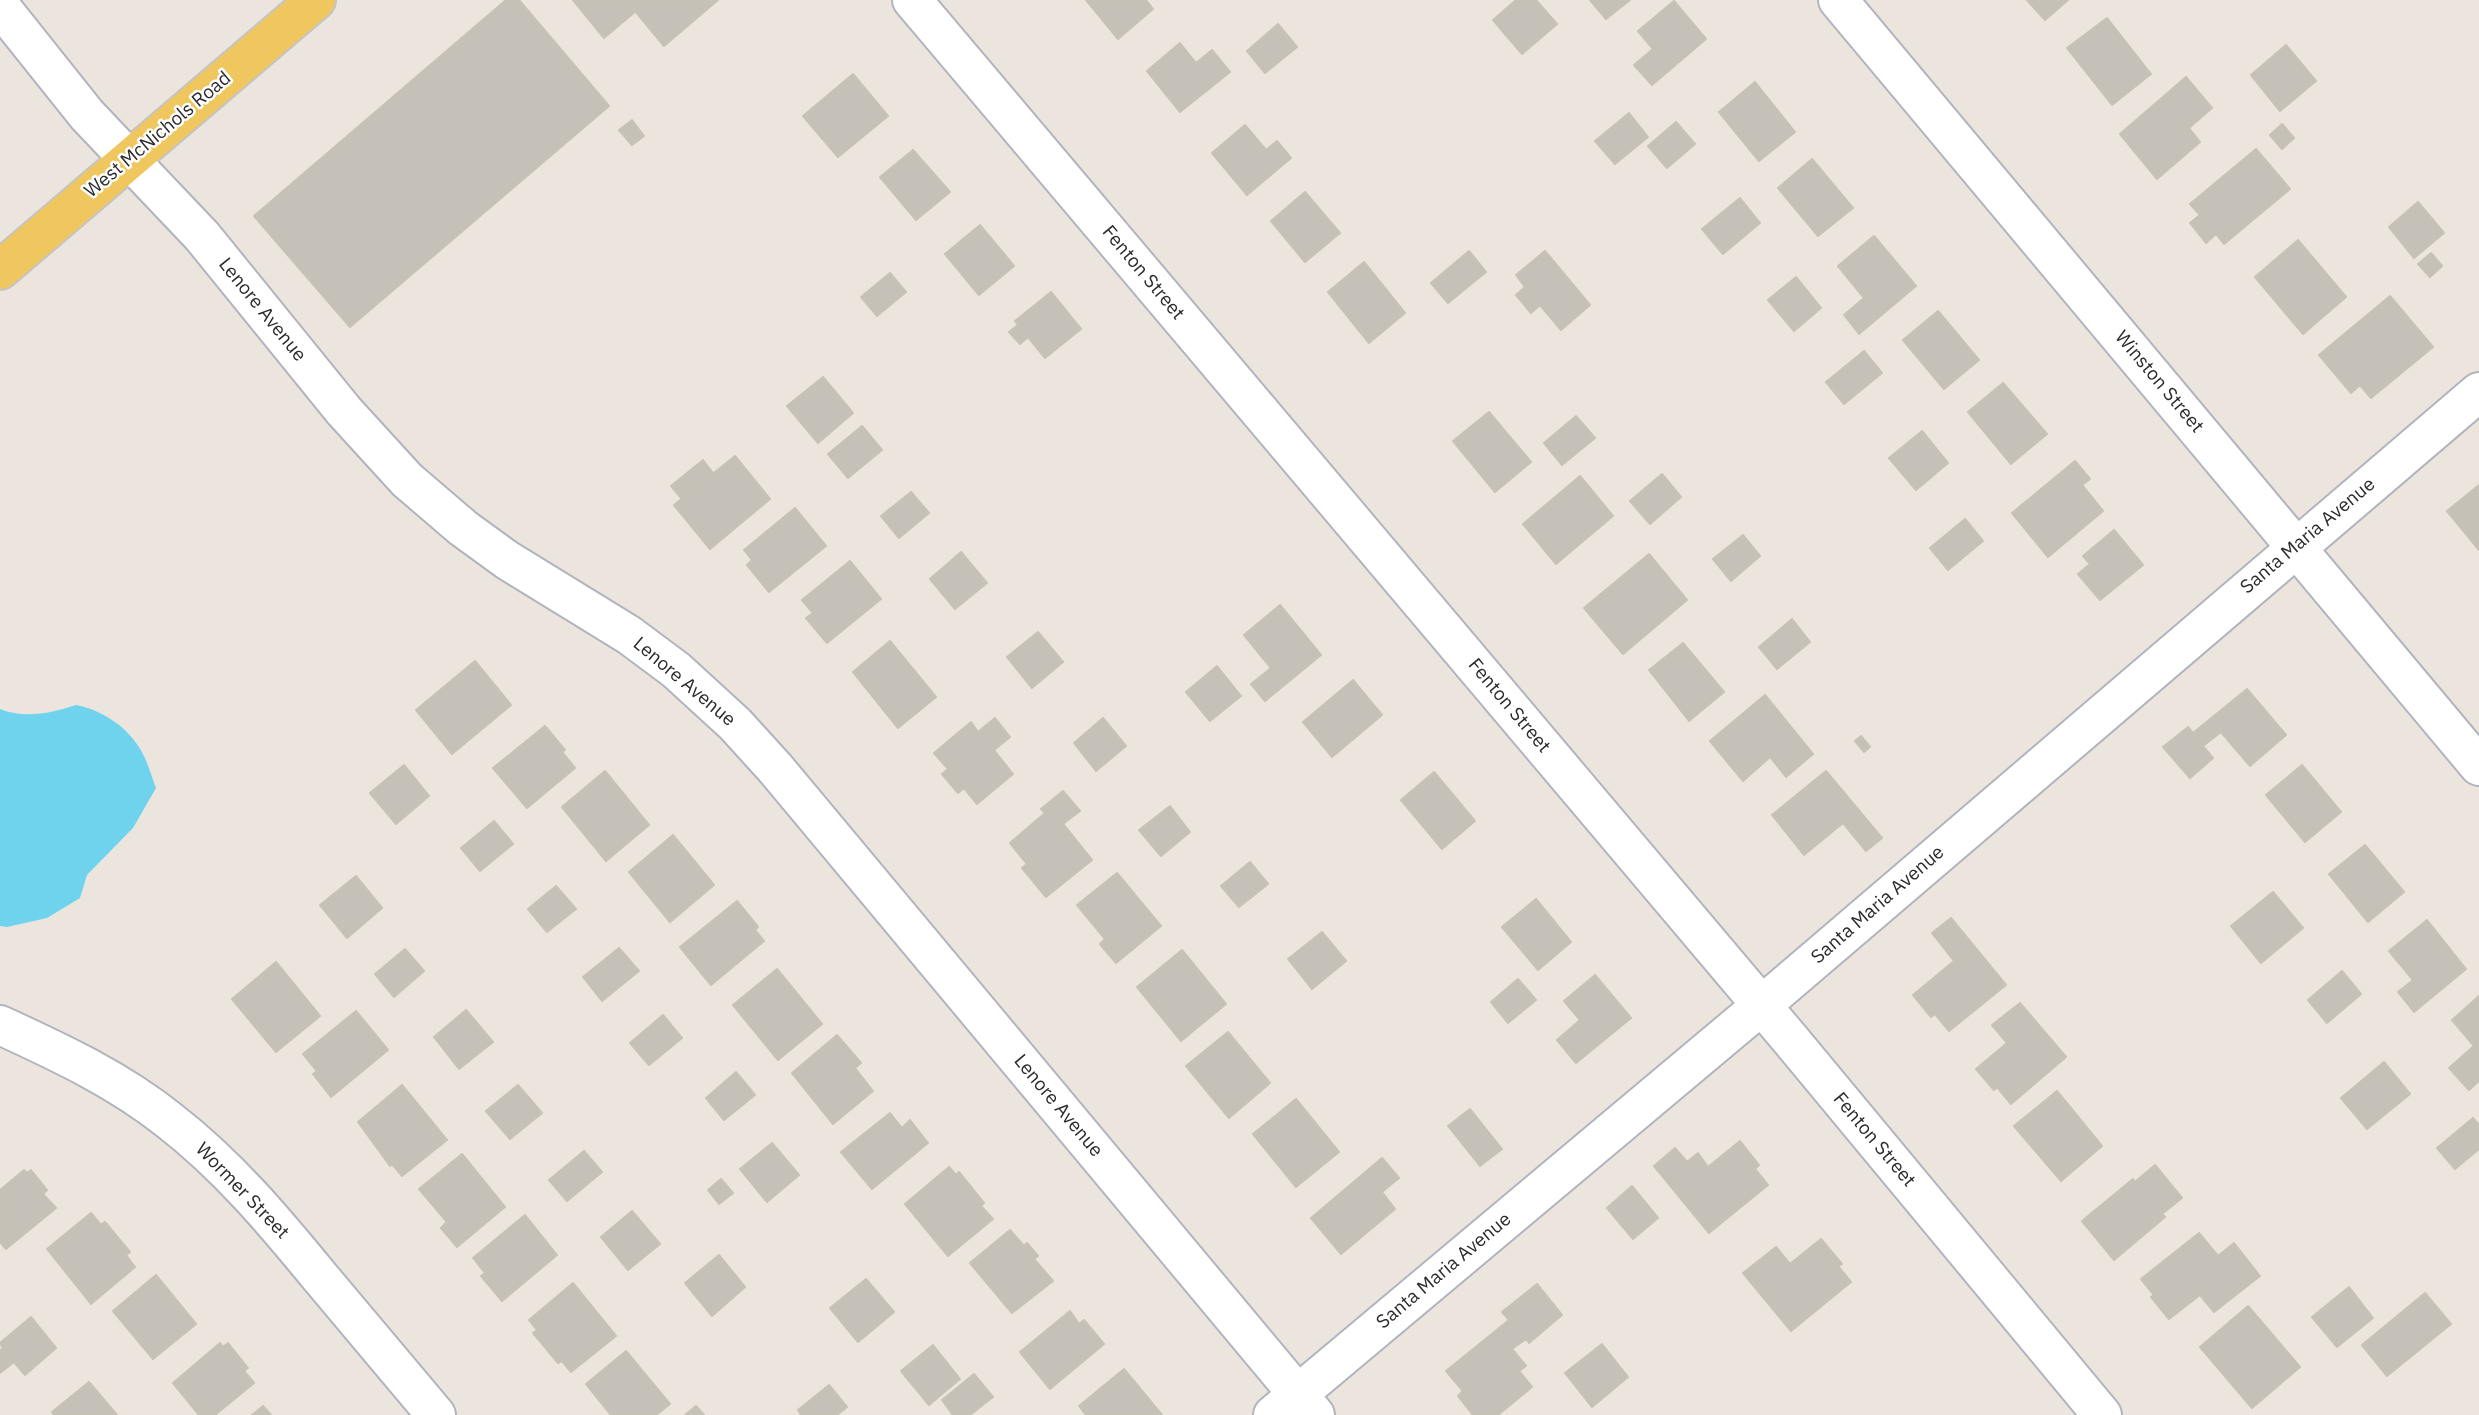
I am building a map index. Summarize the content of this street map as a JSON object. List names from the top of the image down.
{
  "streets": {
    "main road": ["West McNichols Road"],
    "street": [
      "Fenton Street",
      "Lenore Avenue",
      "Winston Street",
      "Santa Maria Avenue",
      "Wormer Street"
    ]
  },
  "crossings": [
    ["West McNichols Road", "Lenore Avenue"],
    ["Fenton Street", "Santa Maria Avenue"],
    ["Lenore Avenue", "Santa Maria Avenue"],
    ["Winston Street", "Santa Maria Avenue"]
  ]
}
